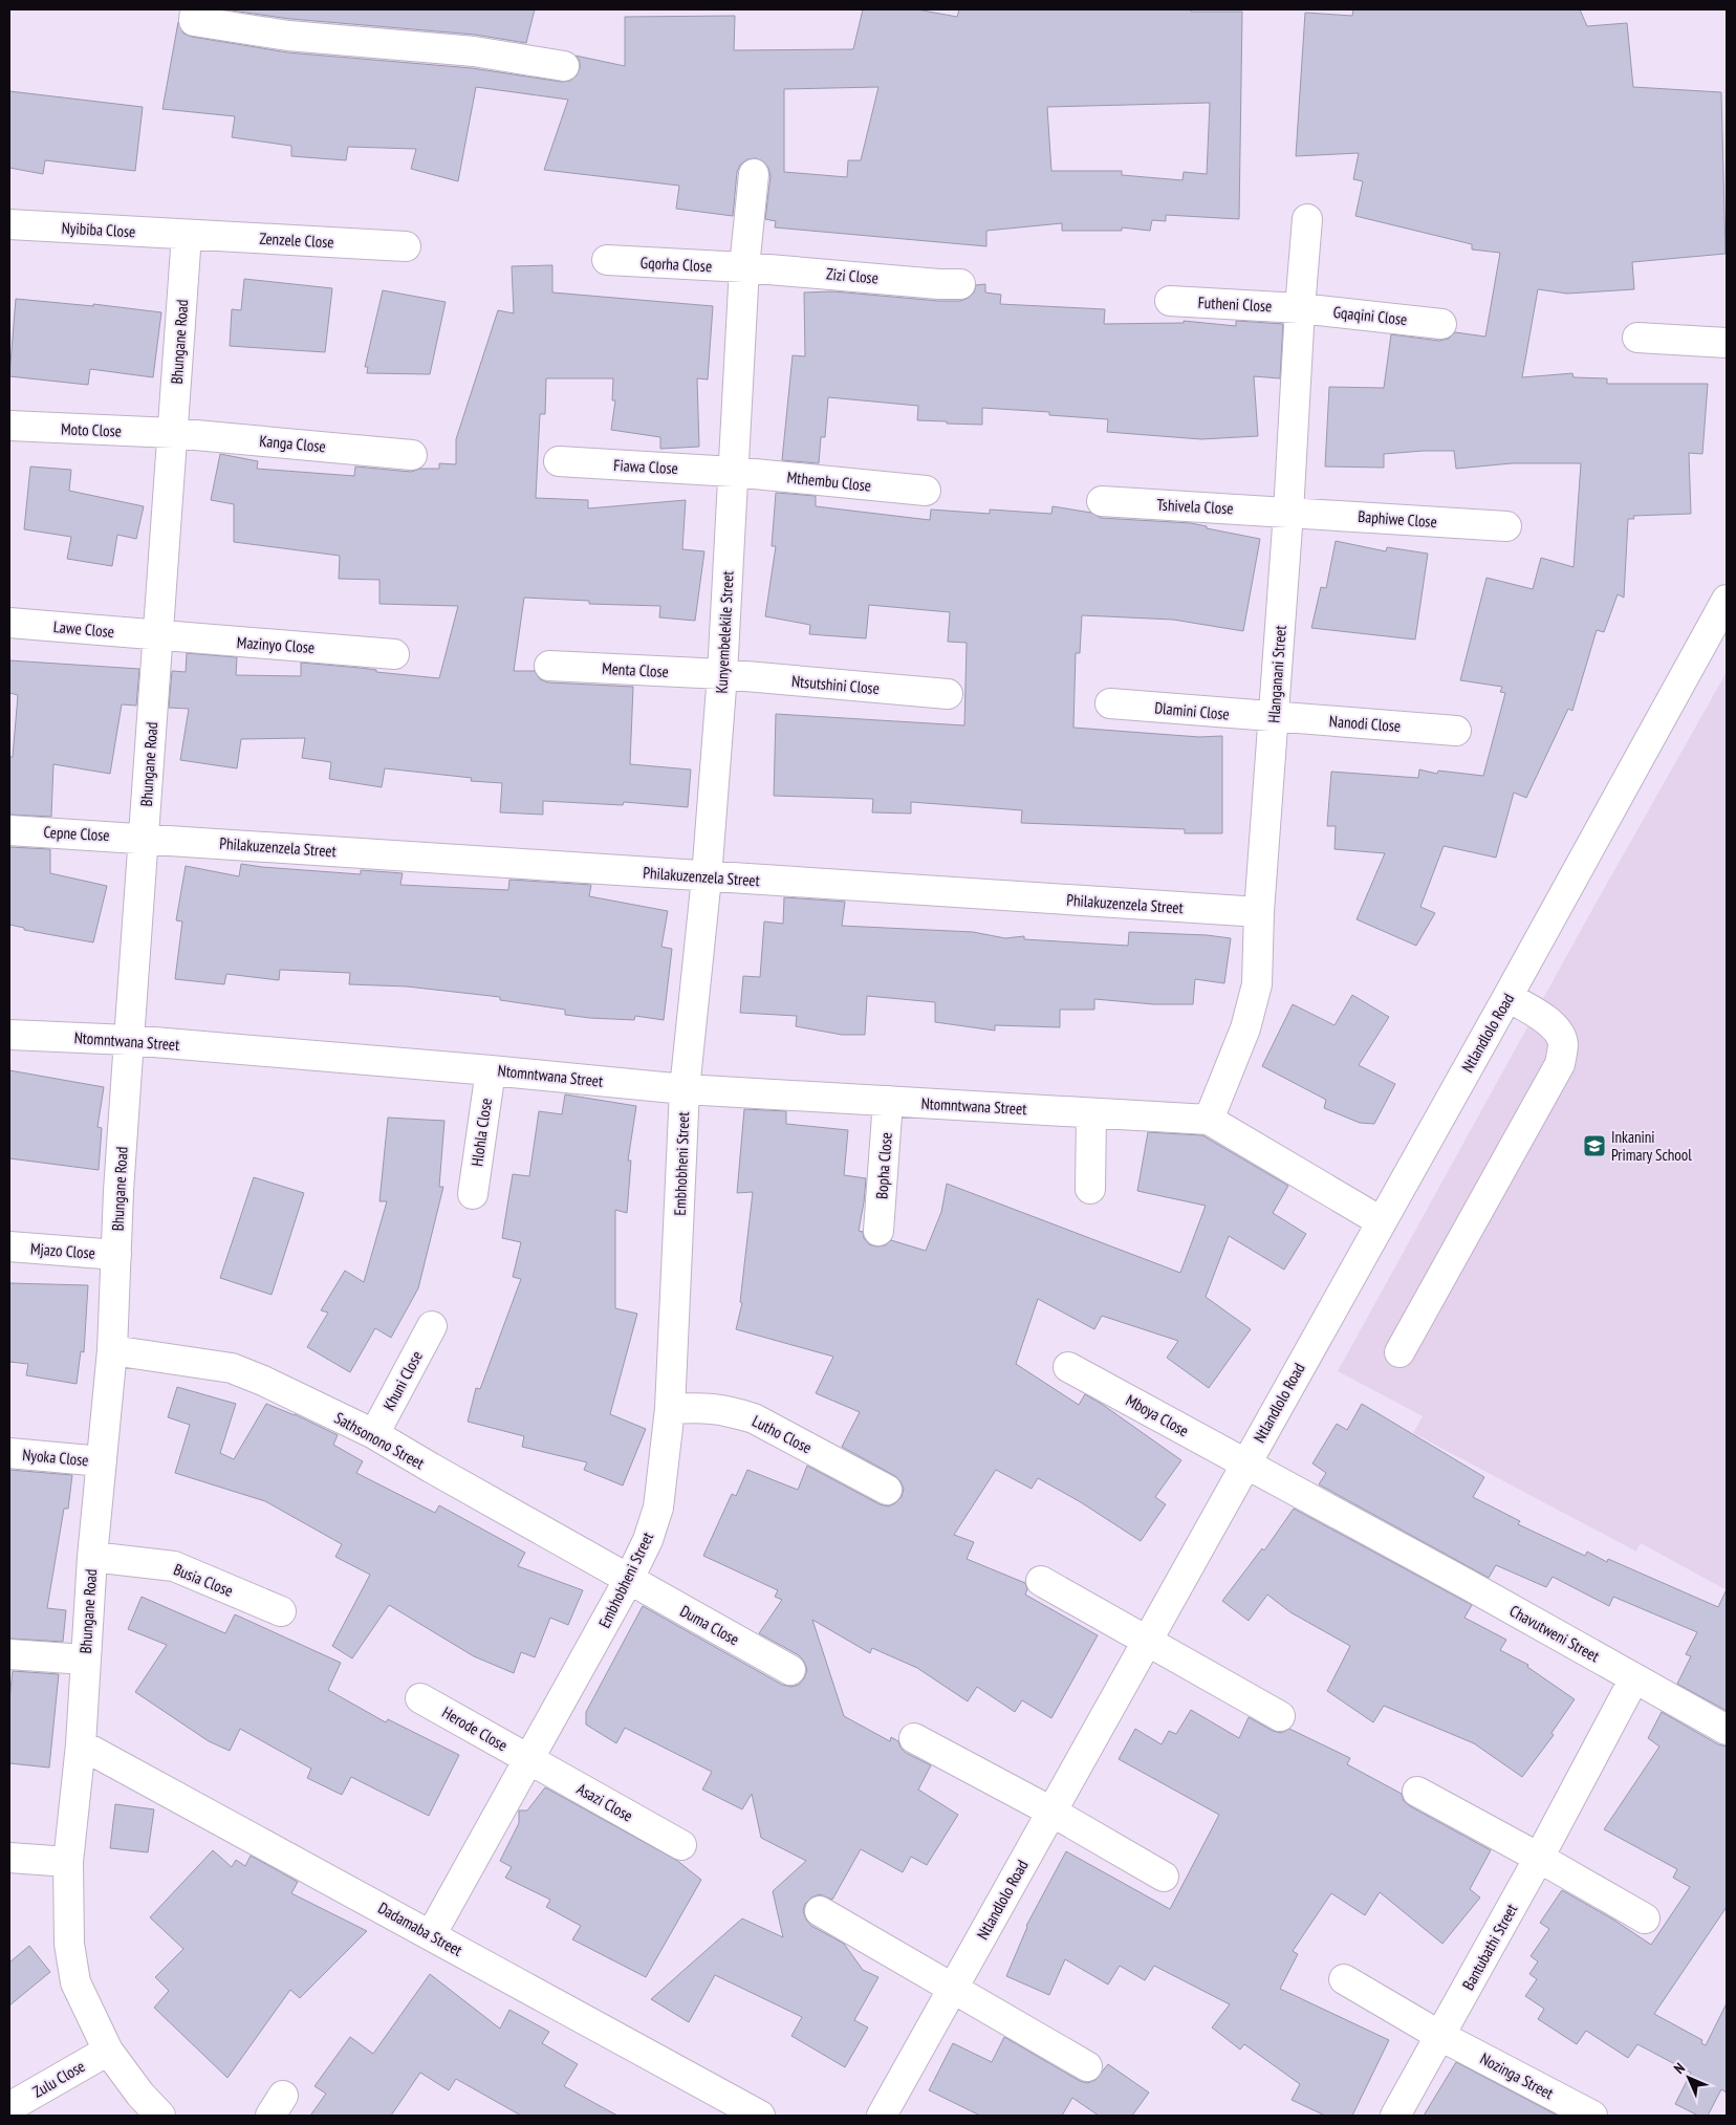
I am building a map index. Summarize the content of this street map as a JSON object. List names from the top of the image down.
{
  "streets": {
    "street": [
      "Nyibiba Close",
      "Zenzele Close",
      "Gqorha Close",
      "Zizi Close",
      "Futheni Close",
      "Gqaqini Close",
      "Bhungane Road",
      "Moto Close",
      "Kanga Close",
      "Fiawa Close",
      "Mthembu Close",
      "Tshivela Close",
      "Baphiwe Close",
      "Lawe Close",
      "Kunyembelekile Street",
      "Mazinyo Close",
      "Menta Close",
      "Hlanganani Street",
      "Ntsutshini Close",
      "Dlamini Close",
      "Nanodi Close",
      "Cepne Close",
      "Philakuzenzela Street",
      "Ntlandlolo Road",
      "Ntomntwana Street",
      "Hlohla Close",
      "Embhobheni Street",
      "Bopha Close",
      "Mjazo Close",
      "Khuni Close",
      "Mboya Close",
      "Lutho Close",
      "Sathsonono Street",
      "Nyoka Close",
      "Busia Close",
      "Duma Close",
      "Chavutweni Street",
      "Herode Close",
      "Asazi Close",
      "Dadamaba Street",
      "Bantubathi Street",
      "Nozinga Street",
      "Zulu Close"
    ]
  },
  "crossings": [
    ["Nyibiba Close", "Zenzele Close"],
    ["Nyibiba Close", "Bhungane Road"],
    ["Zenzele Close", "Bhungane Road"],
    ["Gqorha Close", "Zizi Close"],
    ["Gqorha Close", "Kunyembelekile Street"],
    ["Zizi Close", "Kunyembelekile Street"],
    ["Futheni Close", "Gqaqini Close"],
    ["Futheni Close", "Hlanganani Street"],
    ["Gqaqini Close", "Hlanganani Street"],
    ["Bhungane Road", "Moto Close"],
    ["Bhungane Road", "Kanga Close"],
    ["Bhungane Road", "Lawe Close"],
    ["Bhungane Road", "Mazinyo Close"],
    ["Bhungane Road", "Cepne Close"],
    ["Bhungane Road", "Philakuzenzela Street"],
    ["Bhungane Road", "Ntomntwana Street"],
    ["Bhungane Road", "Mjazo Close"],
    ["Bhungane Road", "Sathsonono Street"],
    ["Bhungane Road", "Nyoka Close"],
    ["Bhungane Road", "Busia Close"],
    ["Bhungane Road", "Dadamaba Street"],
    ["Bhungane Road", "Zulu Close"],
    ["Moto Close", "Kanga Close"],
    ["Fiawa Close", "Mthembu Close"],
    ["Fiawa Close", "Kunyembelekile Street"],
    ["Mthembu Close", "Kunyembelekile Street"],
    ["Tshivela Close", "Baphiwe Close"],
    ["Tshivela Close", "Hlanganani Street"],
    ["Baphiwe Close", "Hlanganani Street"],
    ["Lawe Close", "Mazinyo Close"],
    ["Kunyembelekile Street", "Menta Close"],
    ["Kunyembelekile Street", "Ntsutshini Close"],
    ["Kunyembelekile Street", "Philakuzenzela Street"],
    ["Kunyembelekile Street", "Ntomntwana Street"],
    ["Kunyembelekile Street", "Embhobheni Street"],
    ["Menta Close", "Ntsutshini Close"],
    ["Hlanganani Street", "Dlamini Close"],
    ["Hlanganani Street", "Nanodi Close"],
    ["Hlanganani Street", "Philakuzenzela Street"],
    ["Hlanganani Street", "Ntomntwana Street"],
    ["Dlamini Close", "Nanodi Close"],
    ["Cepne Close", "Philakuzenzela Street"],
    ["Ntlandlolo Road", "Ntomntwana Street"],
    ["Ntlandlolo Road", "Mboya Close"],
    ["Ntlandlolo Road", "Chavutweni Street"],
    ["Ntomntwana Street", "Hlohla Close"],
    ["Ntomntwana Street", "Embhobheni Street"],
    ["Ntomntwana Street", "Bopha Close"],
    ["Embhobheni Street", "Lutho Close"],
    ["Embhobheni Street", "Sathsonono Street"],
    ["Embhobheni Street", "Duma Close"],
    ["Embhobheni Street", "Herode Close"],
    ["Embhobheni Street", "Asazi Close"],
    ["Embhobheni Street", "Dadamaba Street"],
    ["Khuni Close", "Sathsonono Street"],
    ["Mboya Close", "Chavutweni Street"],
    ["Sathsonono Street", "Duma Close"],
    ["Chavutweni Street", "Bantubathi Street"],
    ["Herode Close", "Asazi Close"],
    ["Bantubathi Street", "Nozinga Street"]
  ],
  "places": {
    "school or university": ["Inkanini Primary School"]
  },
  "north": "top left"
}
